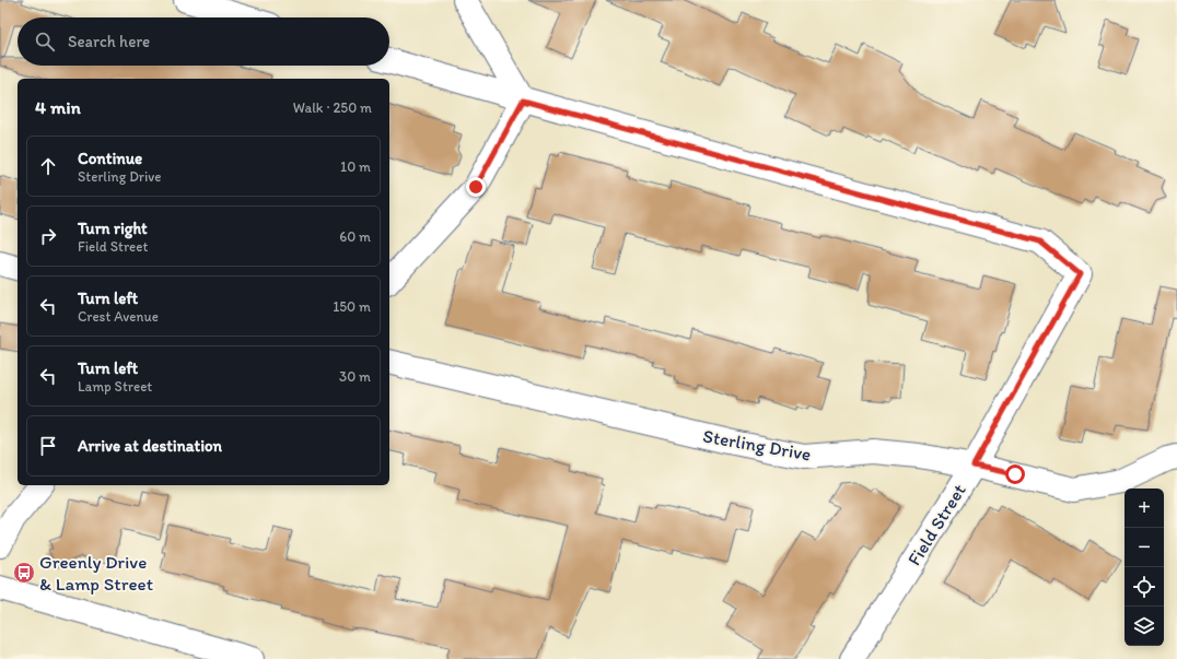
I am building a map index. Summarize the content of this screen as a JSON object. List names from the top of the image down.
{
  "streets": {
    "street": ["Sterling Drive", "Field Street"]
  },
  "crossings": [
    ["Sterling Drive", "Field Street"]
  ],
  "places": {
    "bus stop": ["Greenly Drive & Lamp Street"]
  },
  "page": {
    "search": "Search here",
    "heading": ["4 min", "Walk · 250 m"],
    "list": [
      ["Continue", "Sterling Drive", "10 m"],
      ["Turn right", "Field Street", "60 m"],
      ["Turn left", "Crest Avenue", "150 m"],
      ["Turn left", "Lamp Street", "30 m"],
      "Arrive at destination"
    ],
    "map_buttons": ["+", "−"]
  }
}
